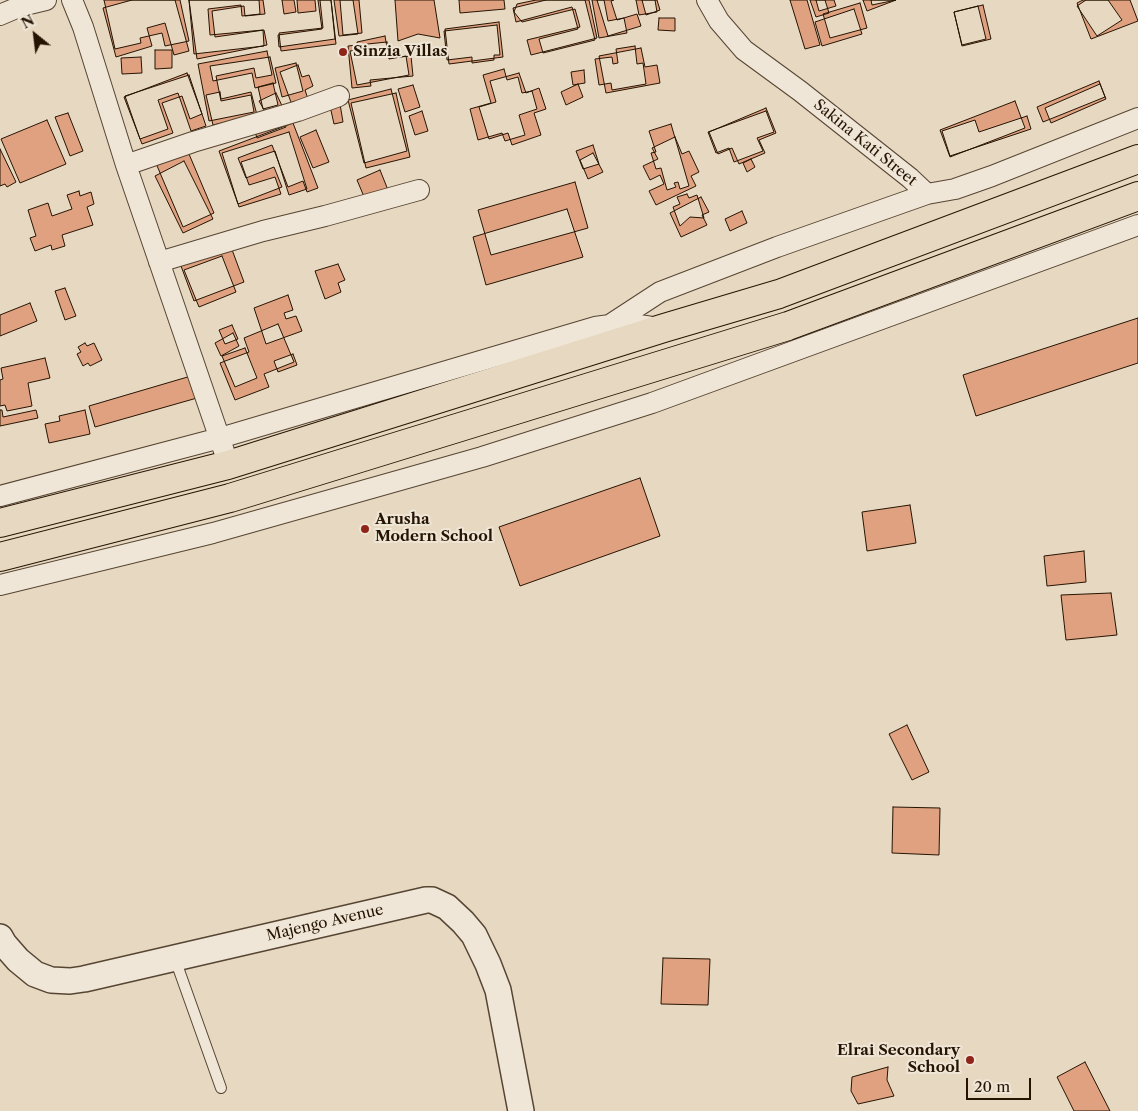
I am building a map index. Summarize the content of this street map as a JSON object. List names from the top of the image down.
{
  "streets": {
    "street": ["Sakina Kati Street", "Majengo Avenue"]
  },
  "places": ["Sinzia Villas", "Arusha Modern School", "Elrai Secondary School"],
  "scale_bar": "20 m",
  "north": "top left"
}
